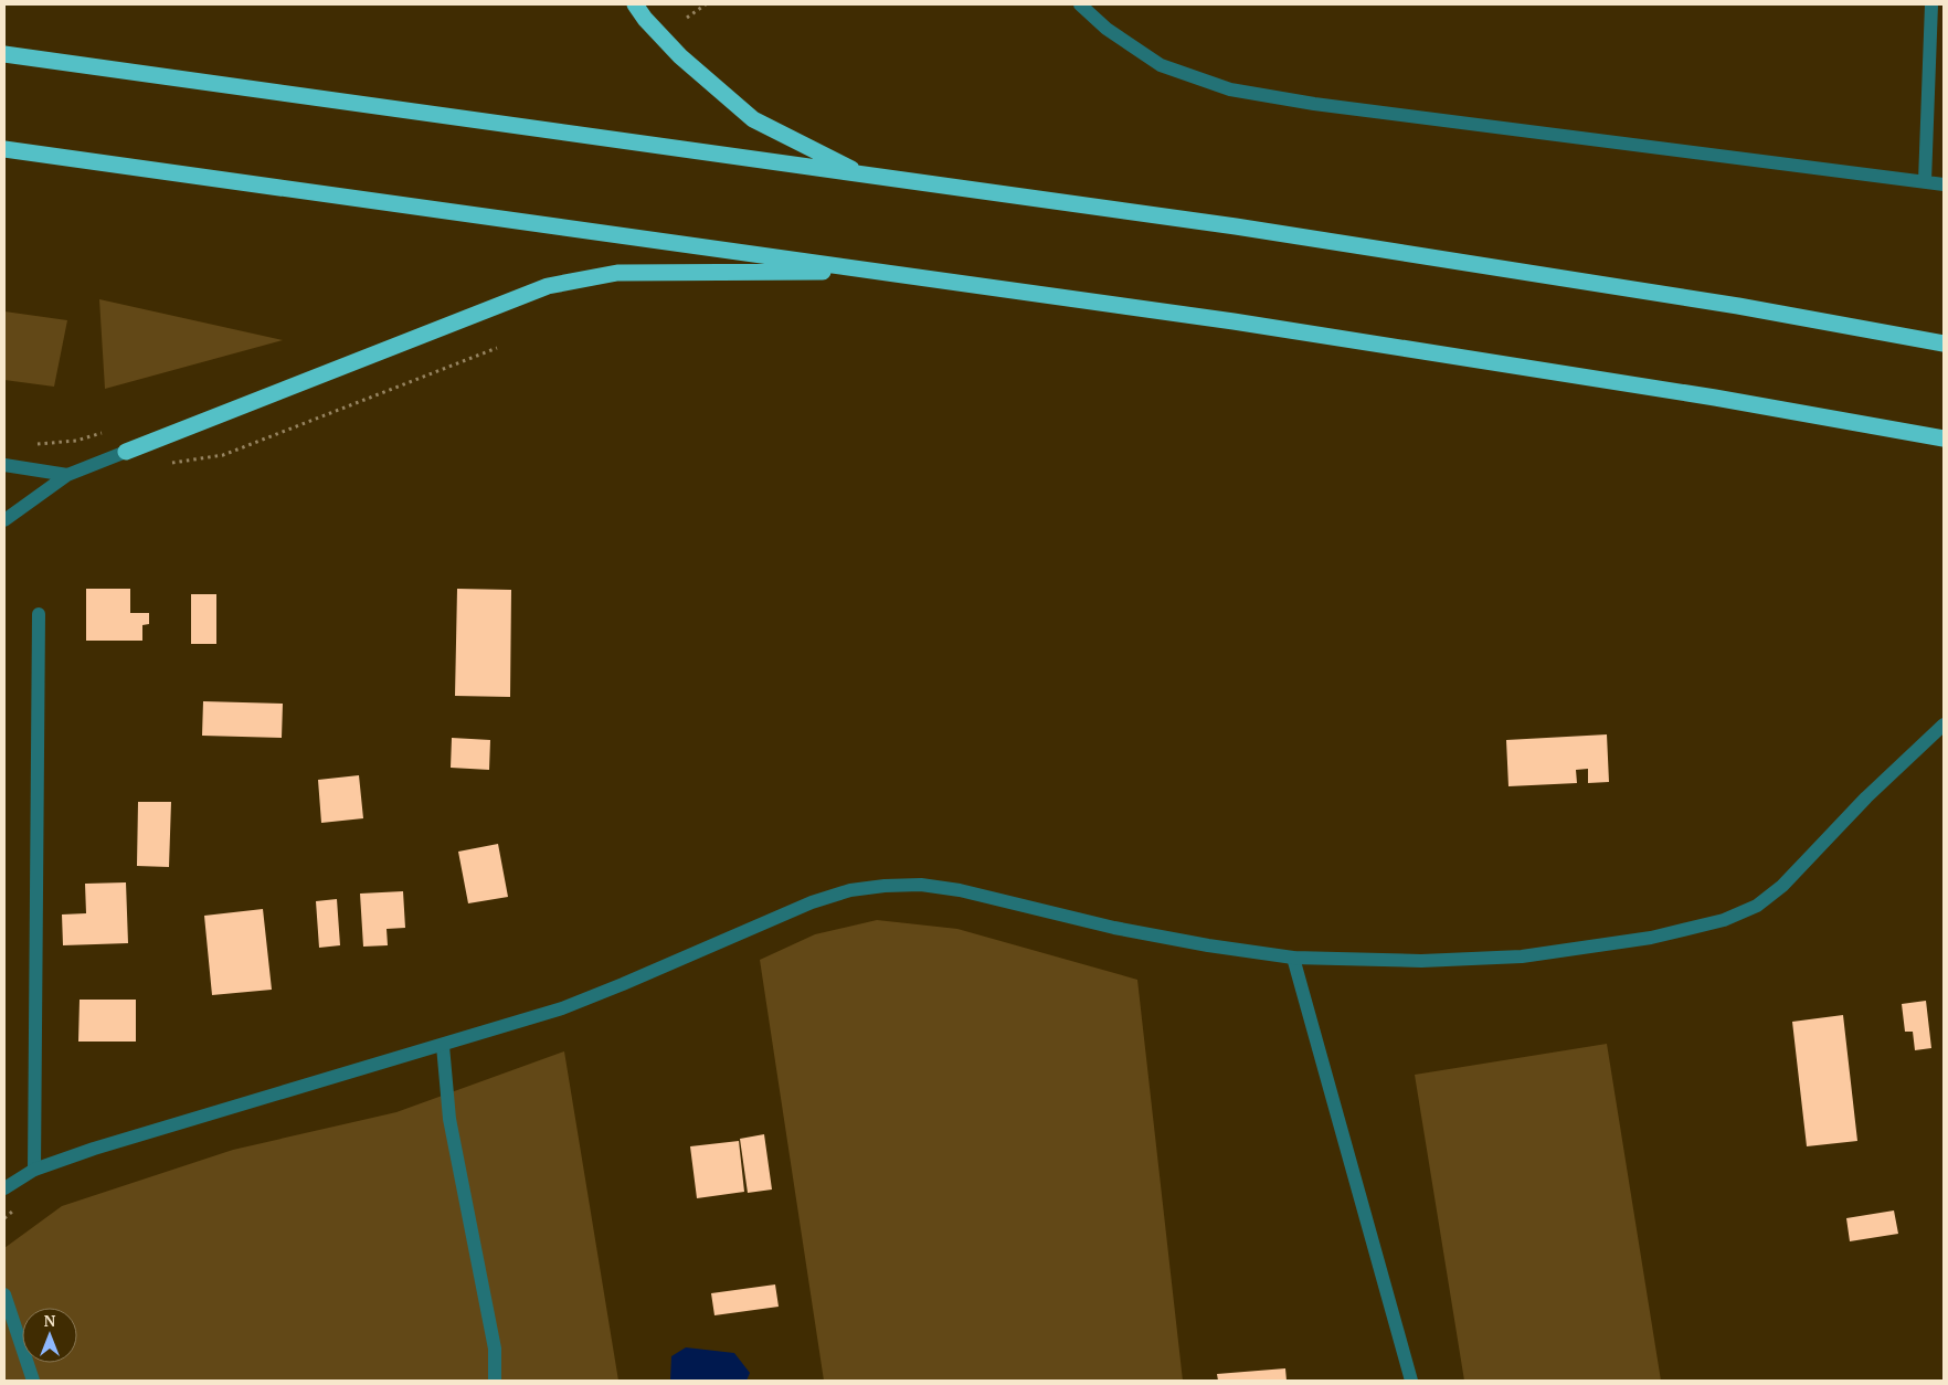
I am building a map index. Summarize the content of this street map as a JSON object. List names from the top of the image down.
{
  "north": "top"
}
